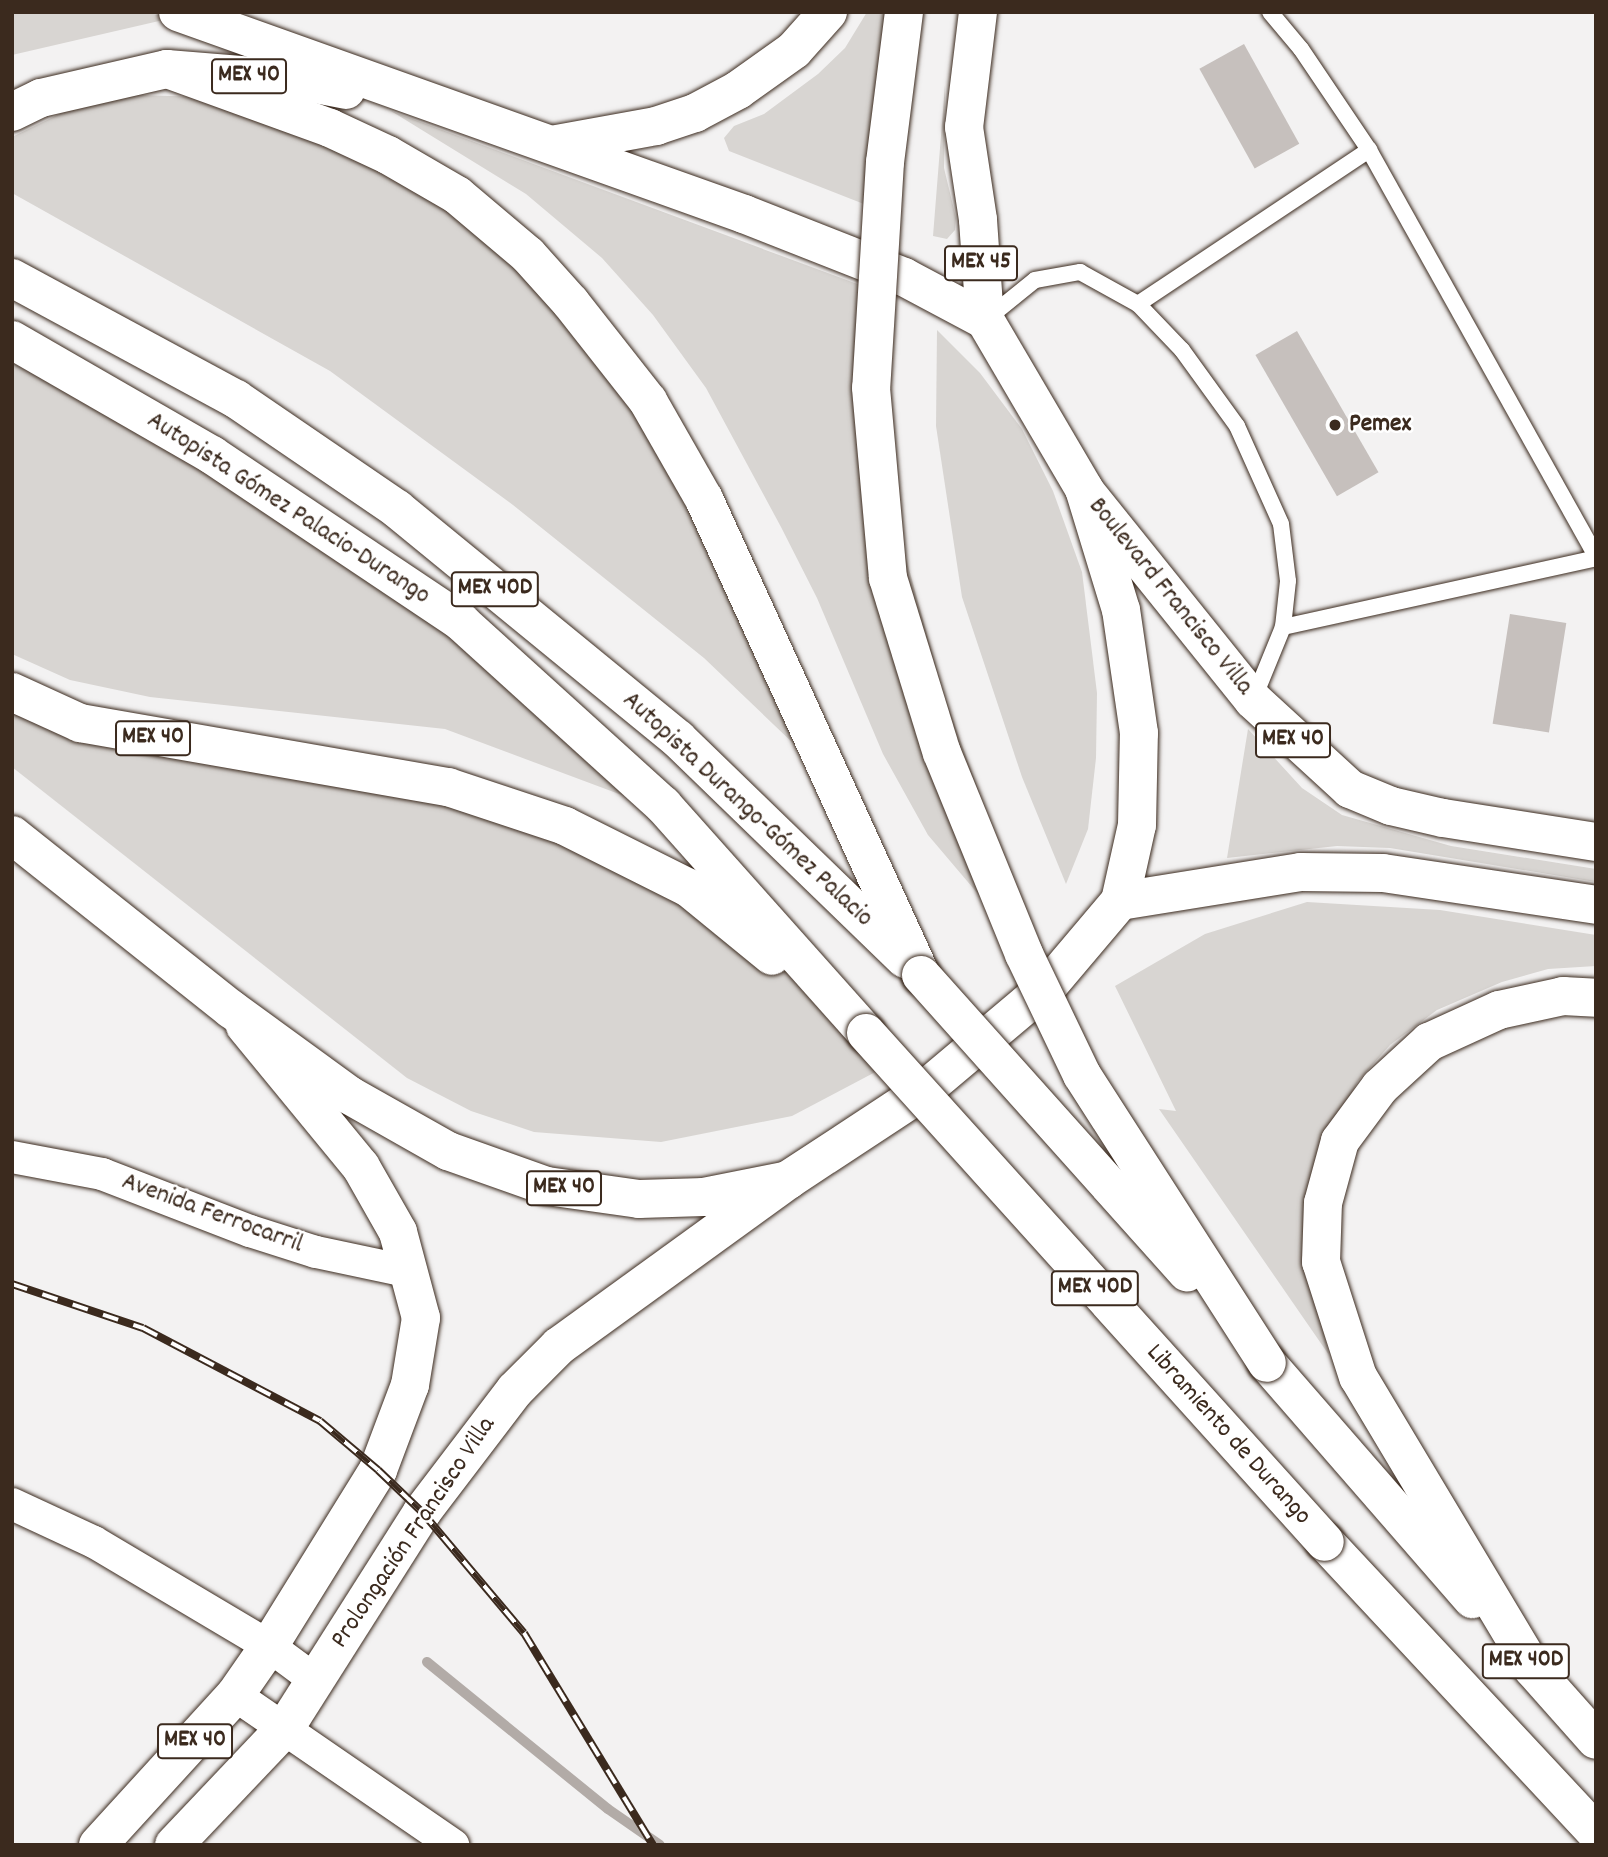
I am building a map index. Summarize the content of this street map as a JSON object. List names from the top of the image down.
{
  "streets": {
    "main road": [
      "MEX 40",
      "MEX 45",
      "Autopista Gómez Palacio-Durango",
      "MEX 40D",
      "Boulevard Francisco Villa",
      "Autopista Durango-Gómez Palacio",
      "Libramiento de Durango",
      "Prolongación Francisco Villa"
    ],
    "street": ["Avenida Ferrocarril"]
  },
  "crossings": [
    ["MEX 40", "MEX 45"],
    ["MEX 40", "Autopista Gómez Palacio-Durango"],
    ["MEX 40", "Boulevard Francisco Villa"],
    ["MEX 40", "Avenida Ferrocarril"],
    ["MEX 40", "Libramiento de Durango"],
    ["MEX 40", "Prolongación Francisco Villa"],
    ["MEX 45", "Boulevard Francisco Villa"],
    ["Autopista Gómez Palacio-Durango", "Libramiento de Durango"],
    ["MEX 40D", "Autopista Durango-Gómez Palacio"]
  ],
  "places": ["Pemex"]
}
